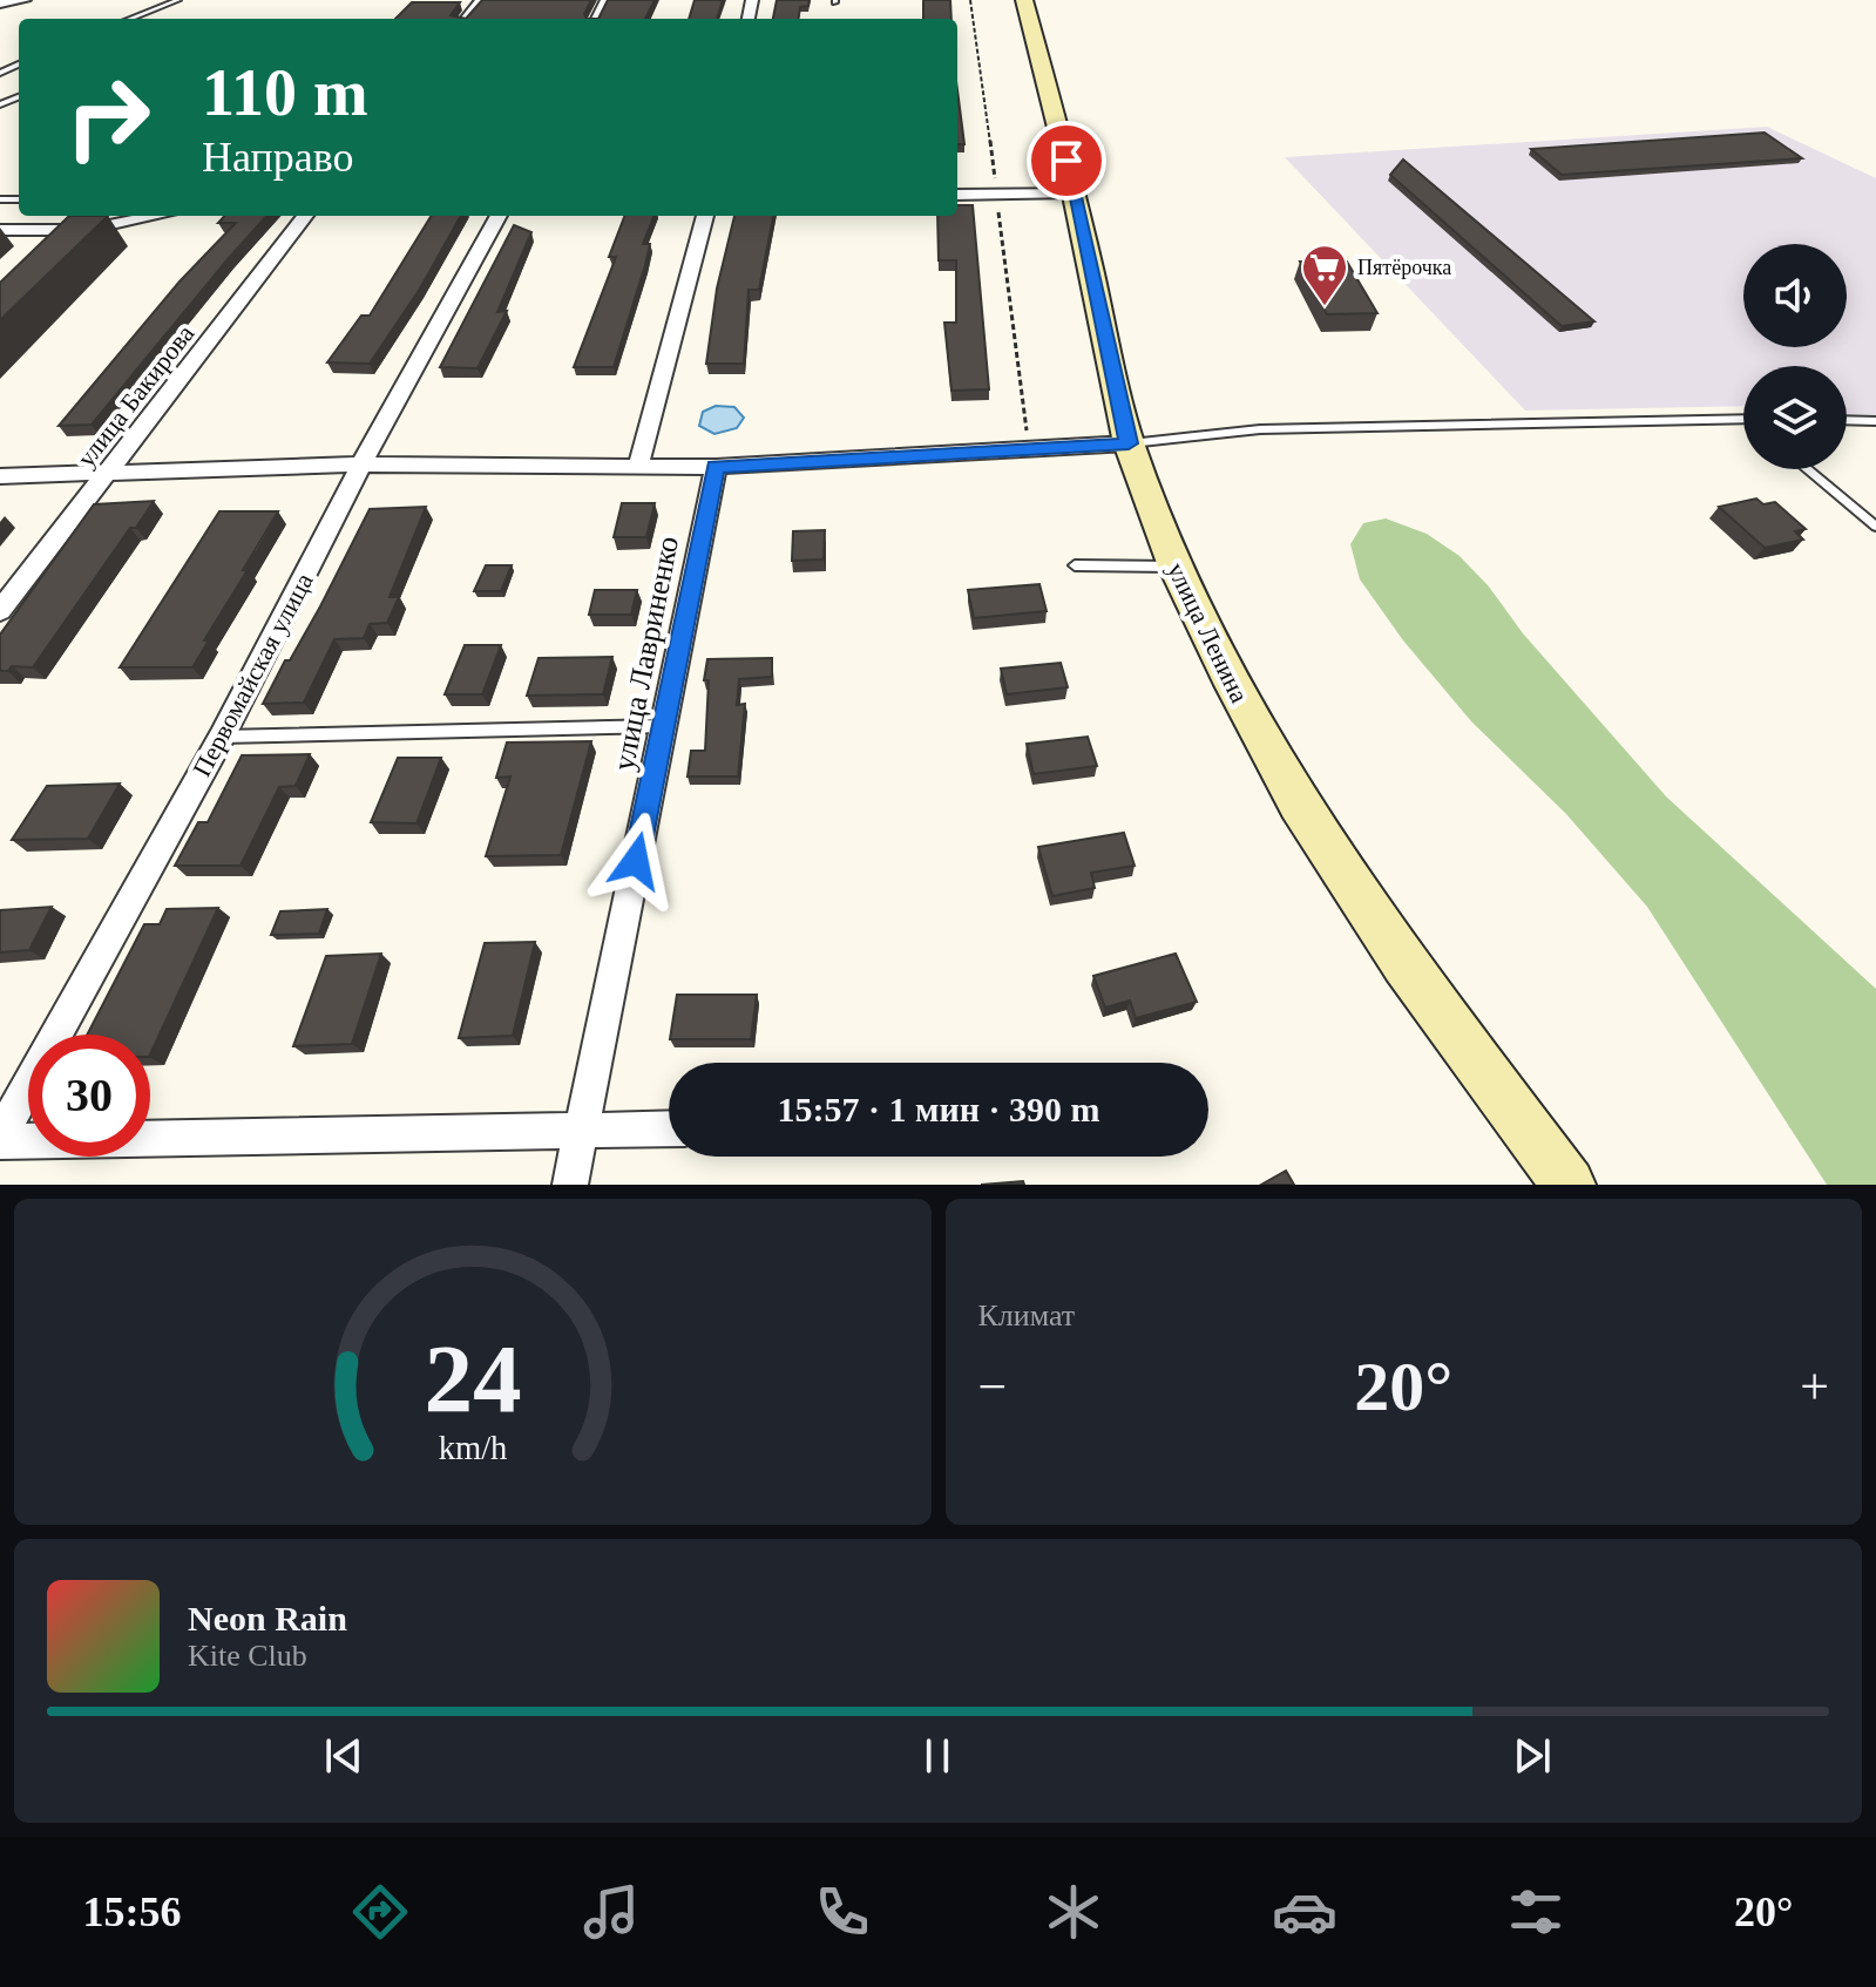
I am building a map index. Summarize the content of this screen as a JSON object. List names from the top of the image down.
{
  "streets": {
    "main road": ["улица Ленина"],
    "street": ["улица Бакирова", "улица Лавриненко", "Первомайская улица"]
  },
  "places": {
    "supermarket": ["Пятёрочка"]
  },
  "page": {
    "turn": ["110 m", "Направо"],
    "limit": "30",
    "trip": "15:57 · 1 мин · 390 m",
    "tile": "Климат",
    "heat": ["−", "20°", "+"],
    "song": ["Neon Rain", "Kite Club"],
    "tabs": ["15:56", "20°"],
    "gauge": ["24", "km/h"]
  }
}
